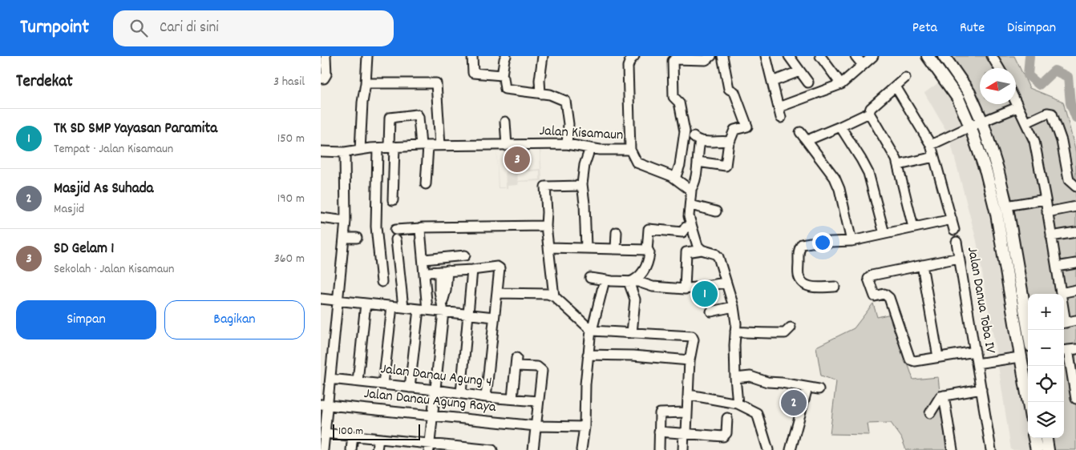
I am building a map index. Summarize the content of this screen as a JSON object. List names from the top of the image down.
{
  "streets": {
    "street": [
      "Jalan Kisamaun",
      "Jalan Danua Toba IV",
      "Jalan Danau Agung 4",
      "Jalan Danau Agung Raya"
    ]
  },
  "scale_bar": "100 m",
  "north": "left",
  "page": {
    "header": "Turnpoint",
    "search": "Cari di sini",
    "nav": ["Peta", "Rute", "Disimpan"],
    "heading": ["Terdekat", "3 hasil"],
    "list": [
      {
        "mark": "1",
        "name": "TK SD SMP Yayasan Paramita",
        "note": "Tempat · Jalan Kisamaun",
        "value": "150 m"
      },
      {
        "mark": "2",
        "name": "Masjid As Suhada",
        "note": "Masjid",
        "value": "190 m"
      },
      {
        "mark": "3",
        "name": "SD Gelam 1",
        "note": "Sekolah · Jalan Kisamaun",
        "value": "360 m"
      }
    ],
    "pins": ["3", "1", "2"],
    "buttons": ["Simpan", "Bagikan"],
    "map_buttons": ["+", "−"],
    "scale": "100 m"
  }
}
